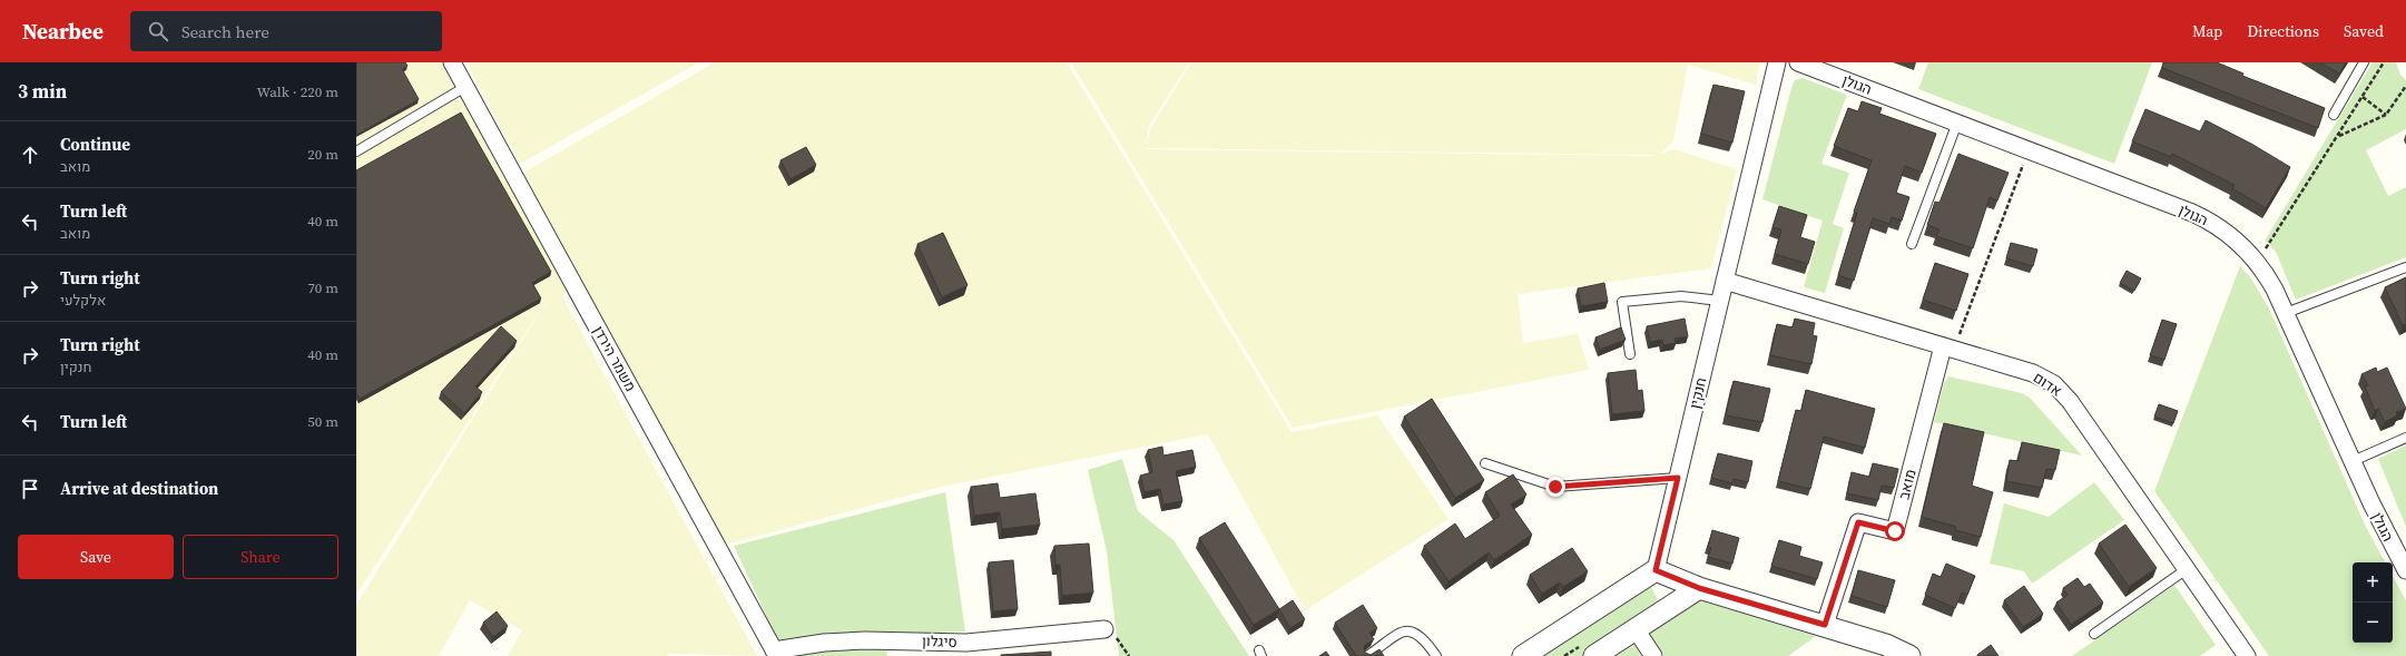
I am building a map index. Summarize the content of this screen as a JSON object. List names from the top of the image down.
{
  "streets": {
    "street": [
      "הגולן",
      "משמר הירדן",
      "אדום",
      "חנקין",
      "מואב",
      "סיגלון"
    ]
  },
  "crossings": [
    ["משמר הירדן", "סיגלון"],
    ["אדום", "חנקין"],
    ["אדום", "מואב"]
  ],
  "page": {
    "header": "Nearbee",
    "search": "Search here",
    "nav": ["Map", "Directions", "Saved"],
    "heading": ["3 min", "Walk · 220 m"],
    "list": [
      ["Continue", "מואב", "20 m"],
      ["Turn left", "מואב", "40 m"],
      ["Turn right", "אלקלעי", "70 m"],
      ["Turn right", "חנקין", "40 m"],
      ["Turn left", "50 m"],
      "Arrive at destination"
    ],
    "buttons": ["Save", "Share"],
    "map_buttons": ["+", "−"]
  }
}
